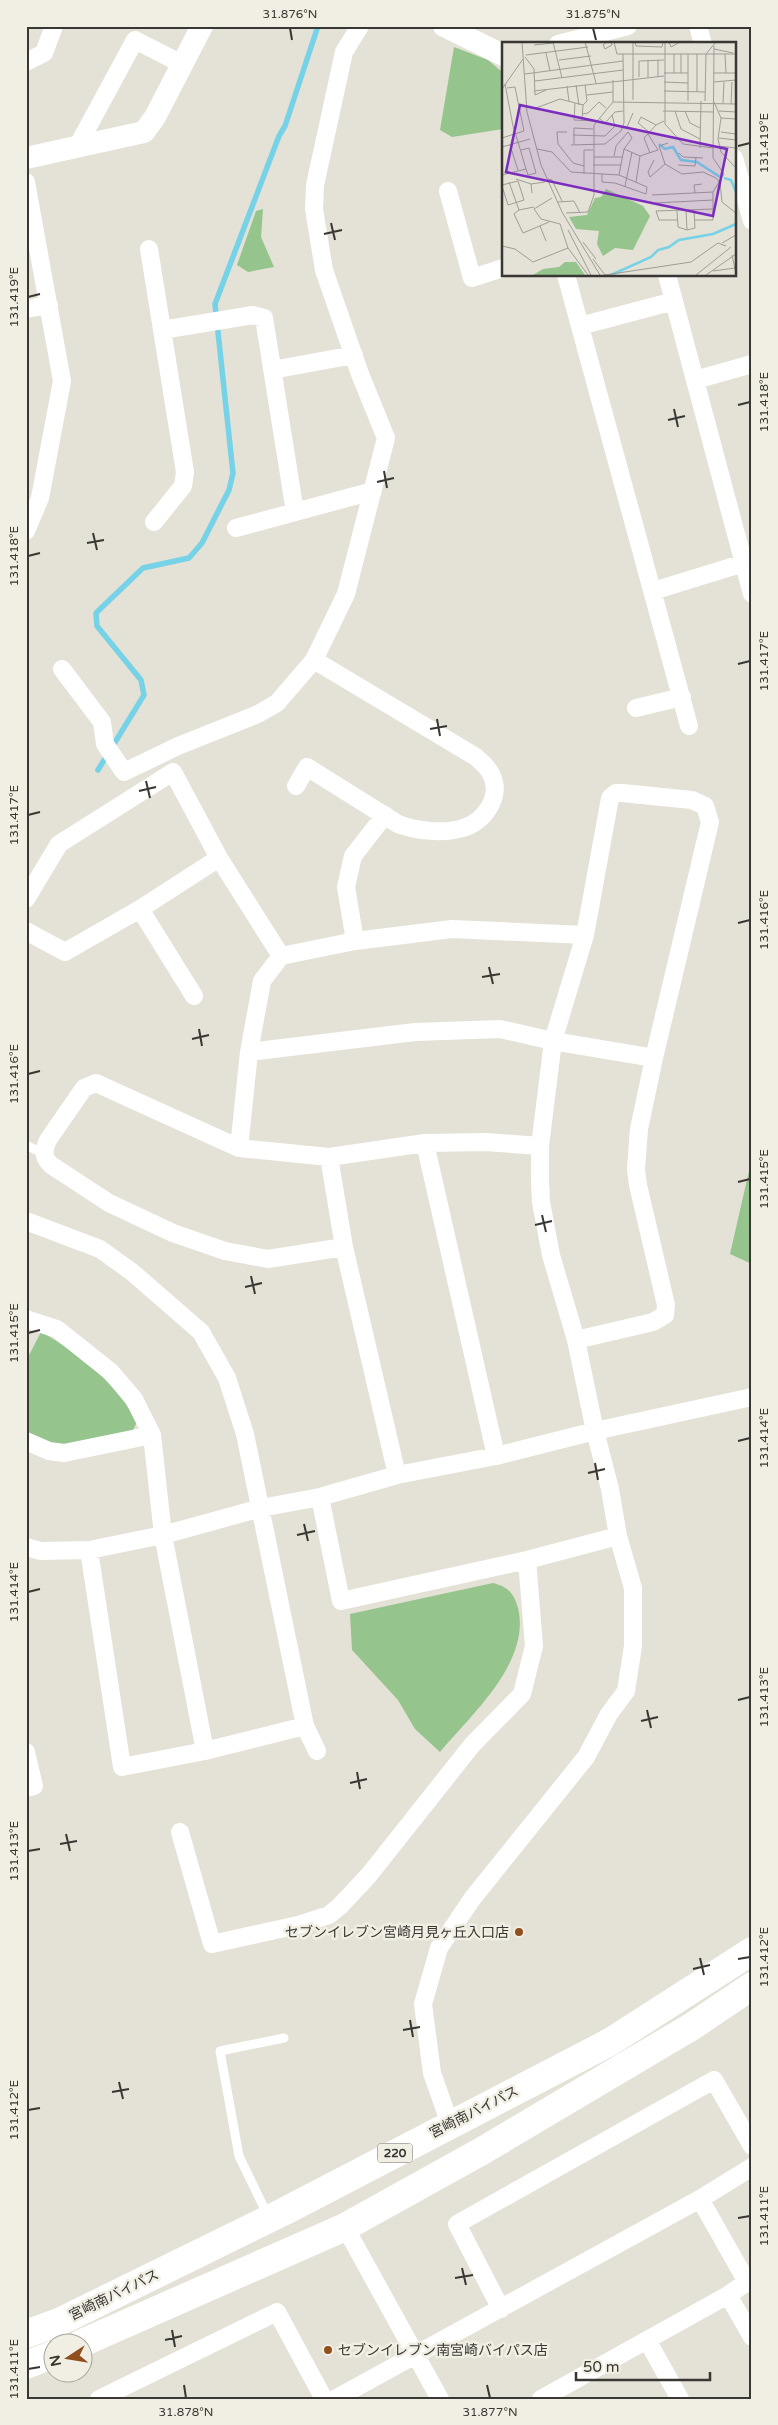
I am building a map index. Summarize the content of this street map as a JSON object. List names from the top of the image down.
{
  "streets": {
    "highway": ["宮崎南バイパス", "220"]
  },
  "places": ["セブンイレブン宮崎月見ヶ丘入口店", "セブンイレブン南宮崎バイパス店"],
  "scale_bar": "50 m",
  "north": "left",
  "coordinates": [
    "31.876°N",
    "31.875°N",
    "131.419°E",
    "131.418°E",
    "131.417°E",
    "131.416°E",
    "131.415°E",
    "131.414°E",
    "131.413°E",
    "131.412°E",
    "131.411°E",
    "31.878°N",
    "31.877°N"
  ]
}
